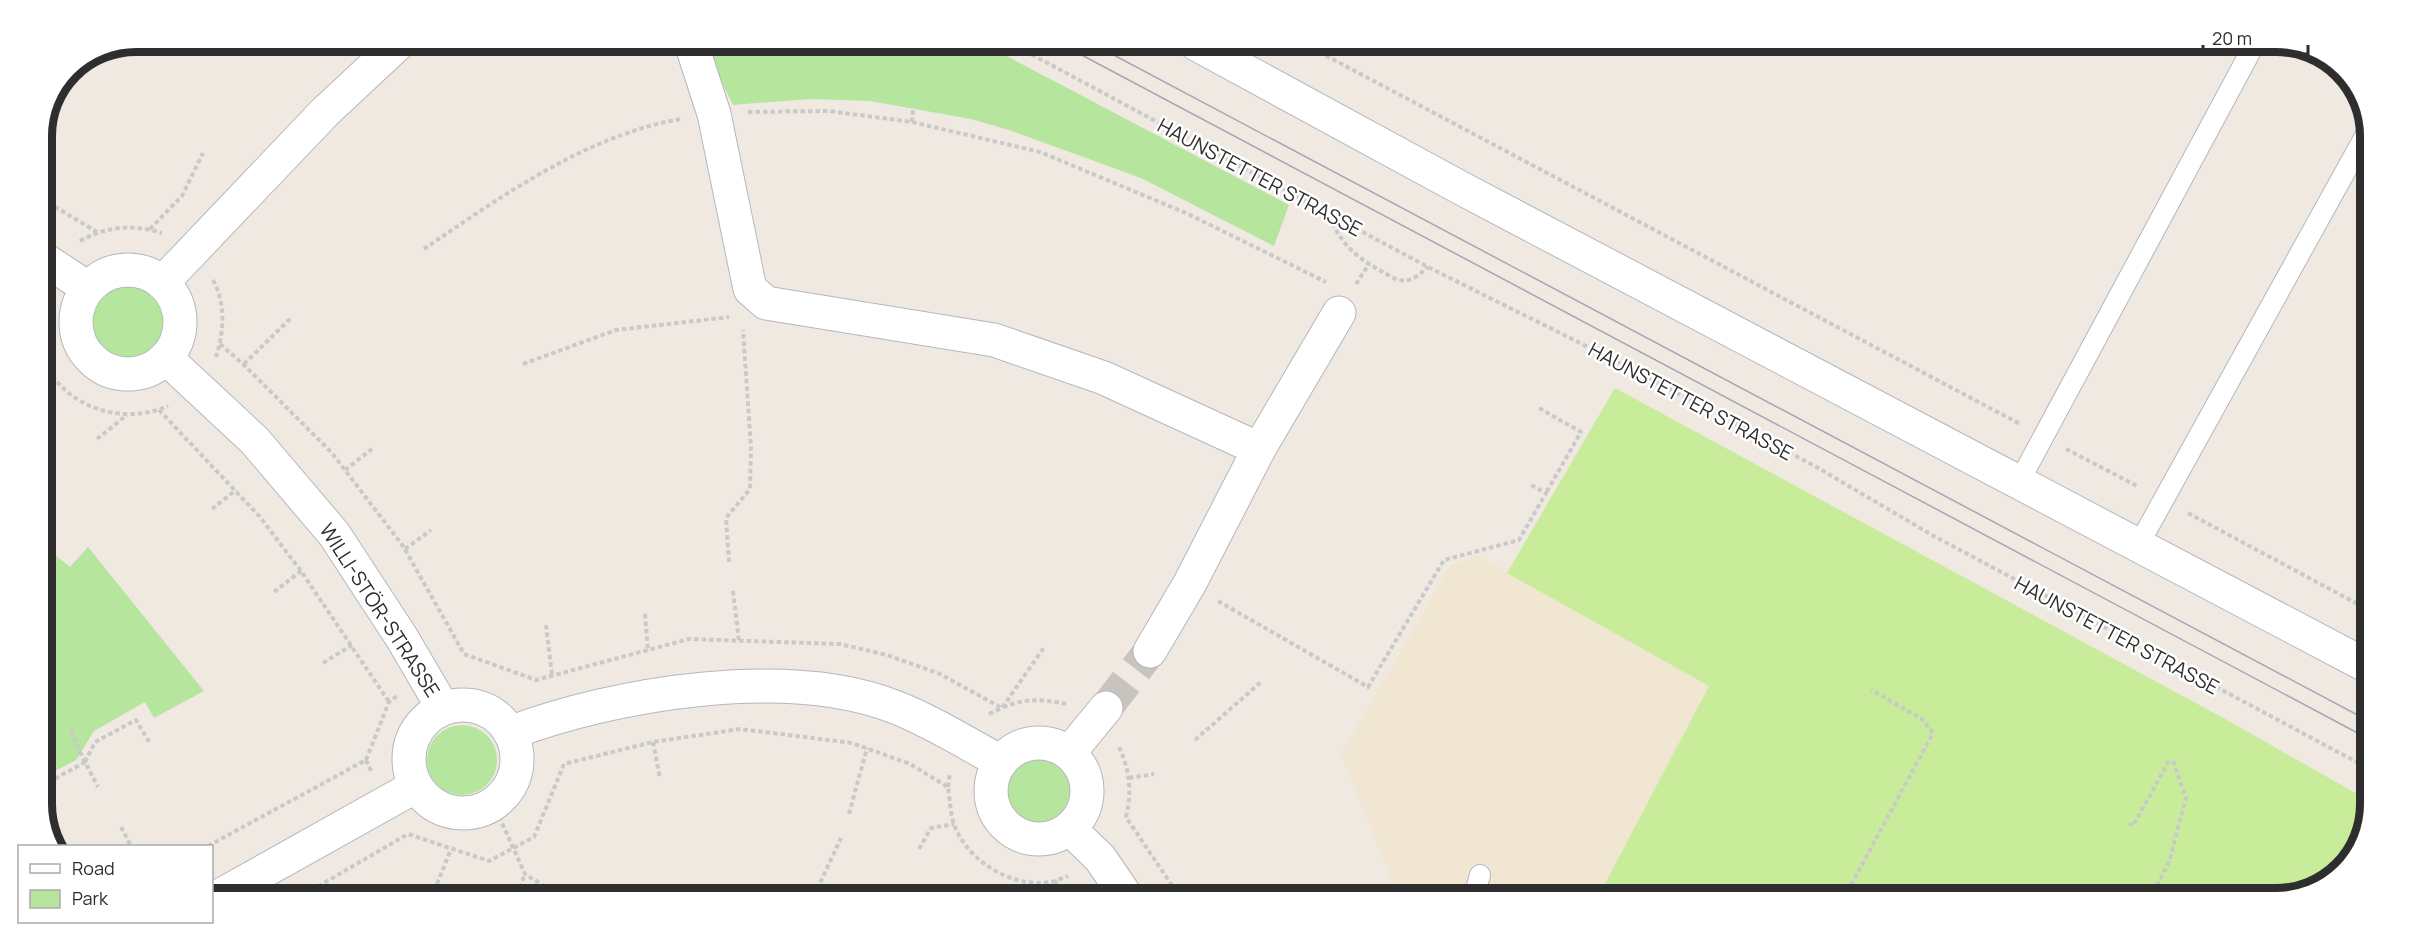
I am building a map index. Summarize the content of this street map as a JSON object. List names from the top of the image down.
{
  "streets": {
    "street": ["WILLI-STÖR-STRASSE"],
    "path": ["HAUNSTETTER STRASSE"]
  },
  "legend": ["Road", "Park"],
  "scale_bar": "20 m"
}
